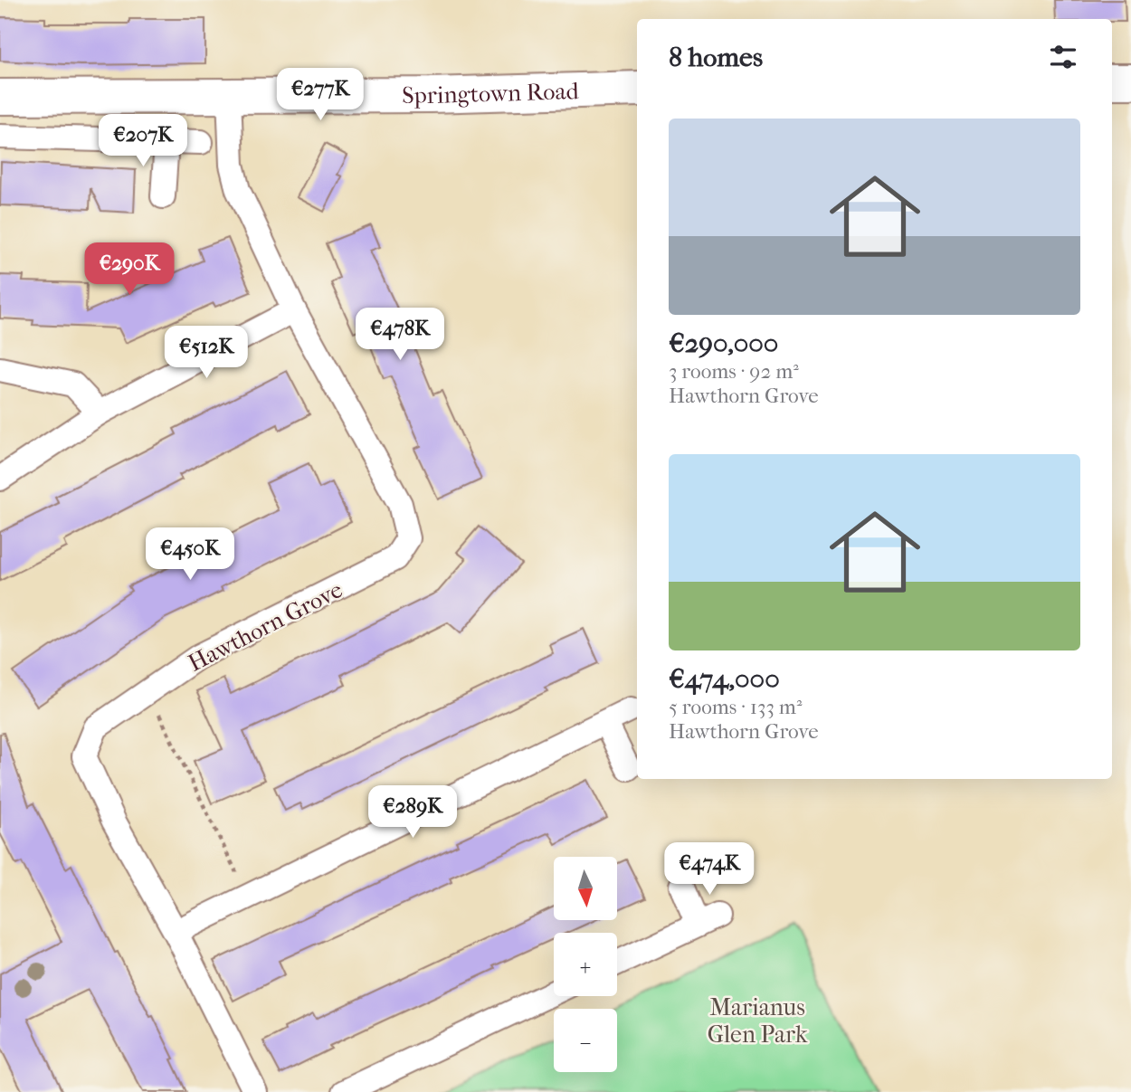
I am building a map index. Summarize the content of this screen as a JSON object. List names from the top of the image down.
{
  "streets": {
    "street": ["Springtown Road", "Hawthorn Grove"]
  },
  "crossings": [
    ["Springtown Road", "Hawthorn Grove"]
  ],
  "parks": ["Marianus Glen Park"],
  "north": "bottom",
  "page": {
    "heading": "8 homes",
    "price": [
      "€277K",
      "€207K",
      "€290K",
      "€478K",
      "€512K",
      "€450K",
      "€289K",
      "€474K"
    ],
    "list": [
      {
        "name": "€290,000",
        "note": "3 rooms · 92 m² · Hawthorn Grove"
      },
      {
        "name": "€474,000",
        "note": "5 rooms · 133 m² · Hawthorn Grove"
      }
    ],
    "map_buttons": ["+", "−"]
  }
}
